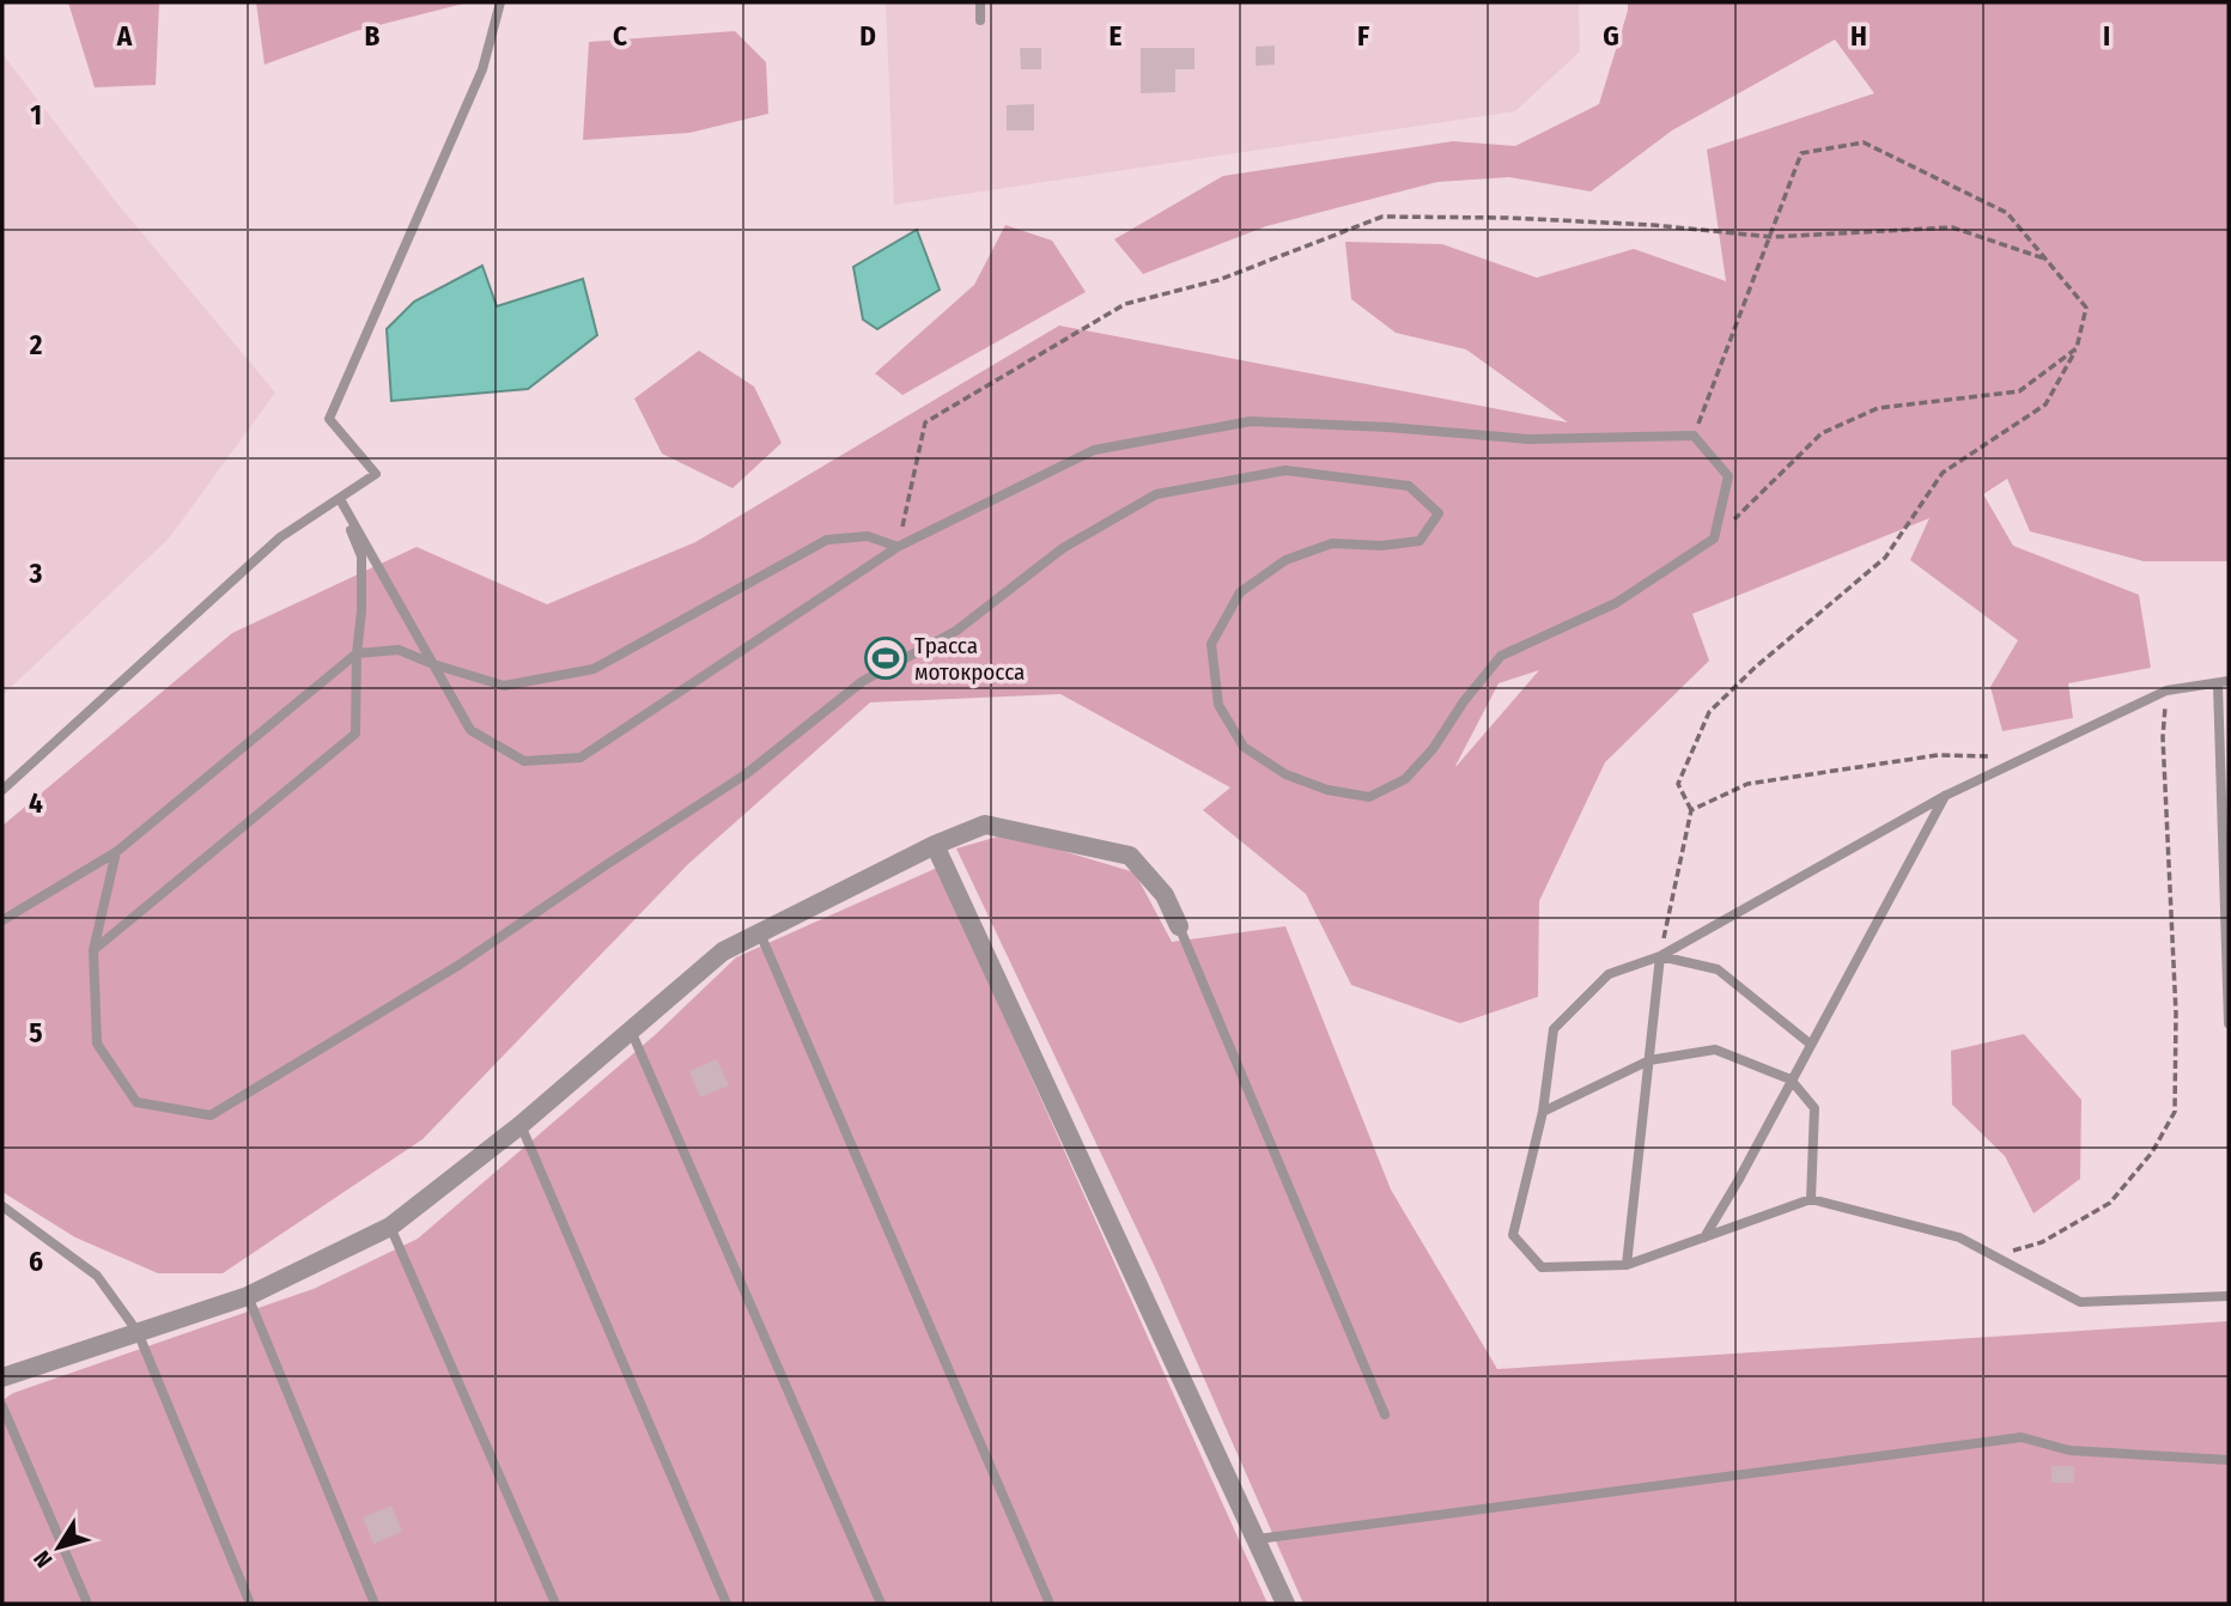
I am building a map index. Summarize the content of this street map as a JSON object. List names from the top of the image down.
{
  "places": {
    "sports": ["Трасса мотокросса"]
  },
  "north": "bottom left",
  "grid": {
    "columns": [
      "A",
      "B",
      "C",
      "D",
      "E",
      "F",
      "G",
      "H",
      "I"
    ],
    "rows": [
      "1",
      "2",
      "3",
      "4",
      "5",
      "6"
    ]
  }
}
